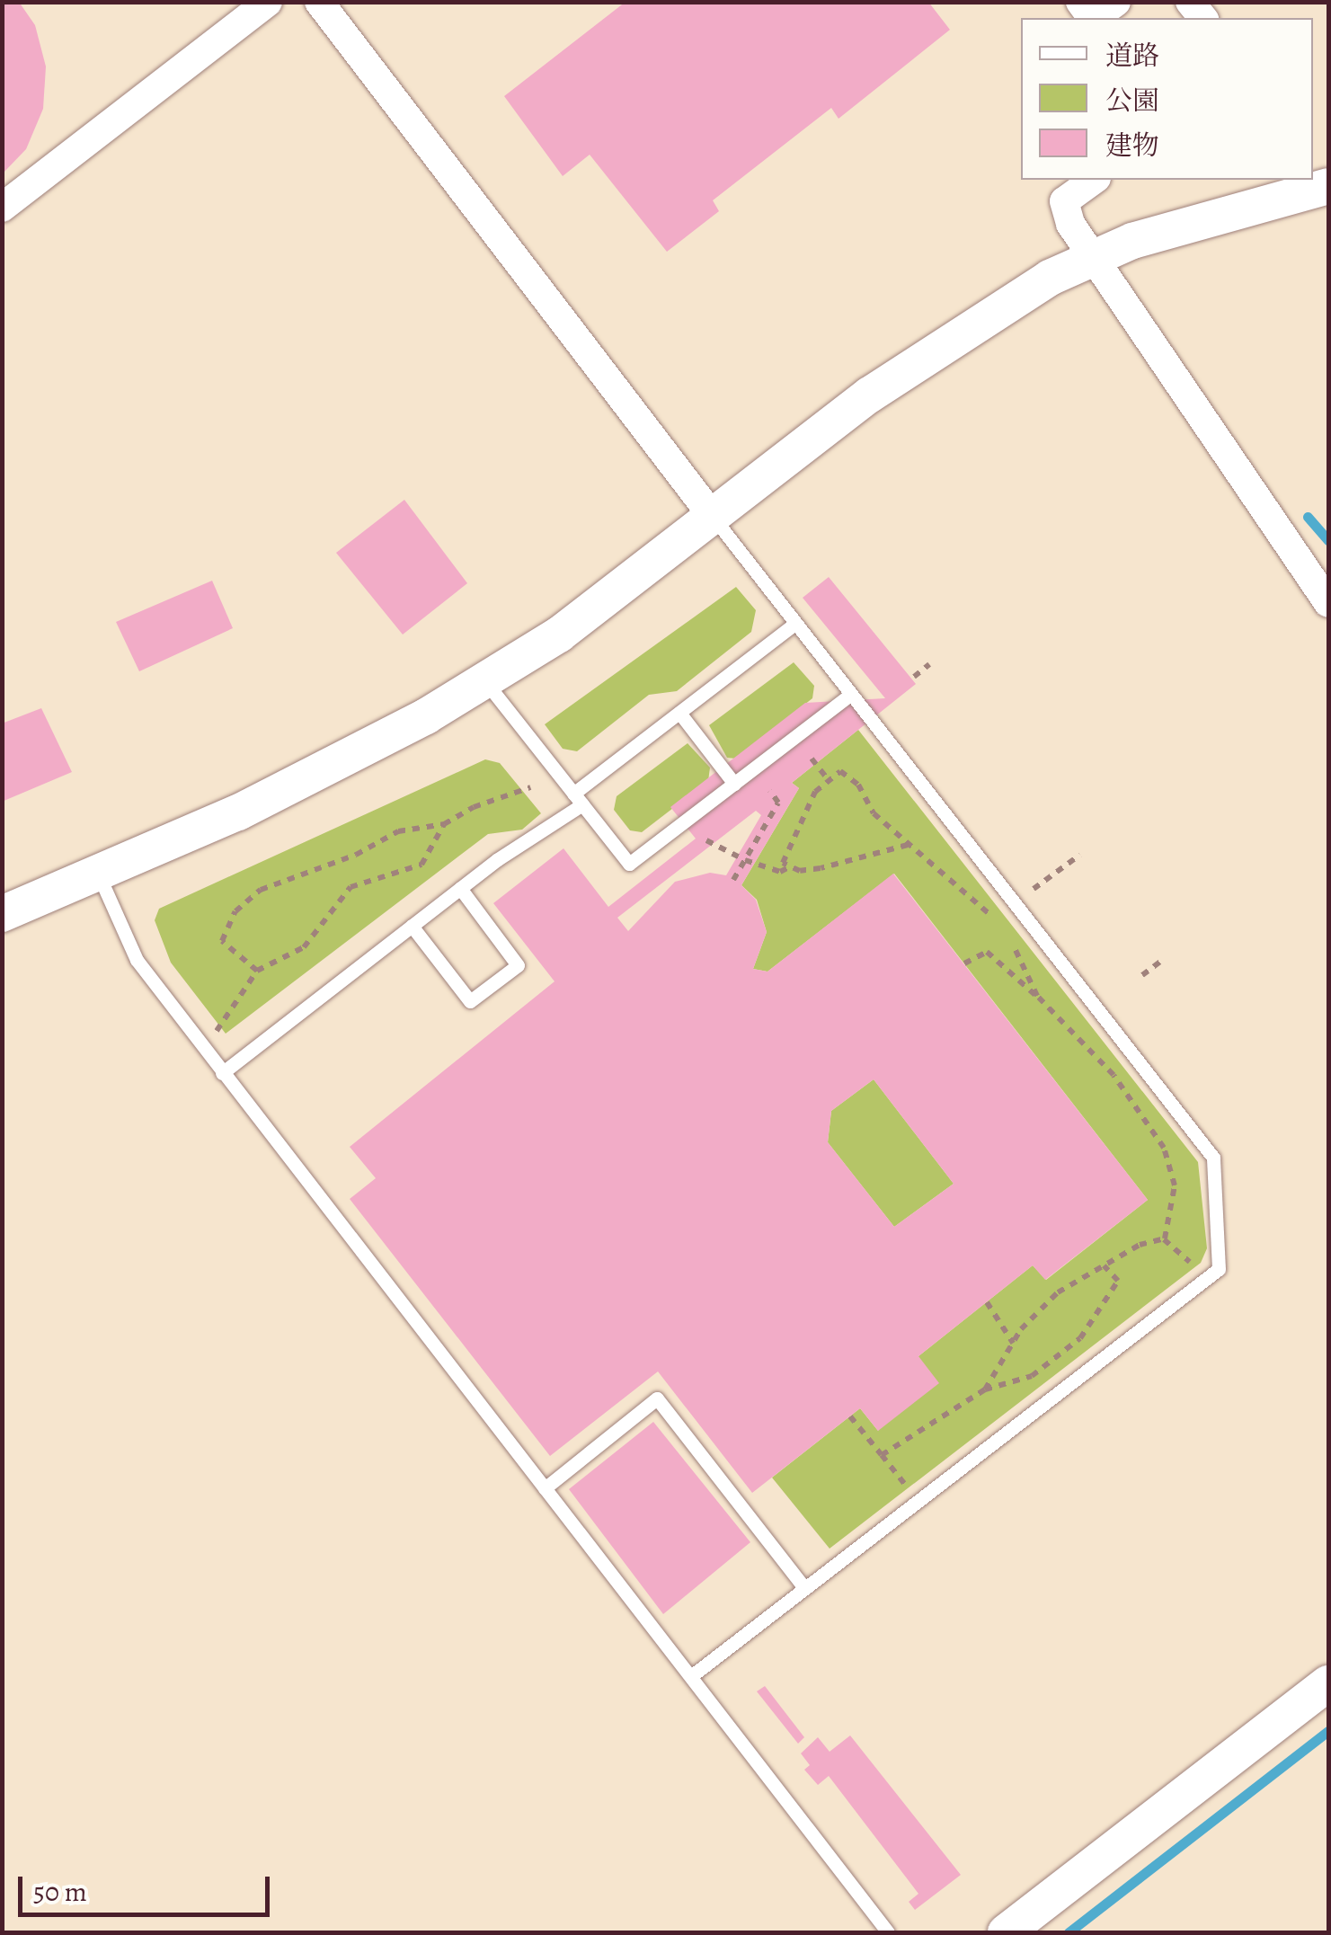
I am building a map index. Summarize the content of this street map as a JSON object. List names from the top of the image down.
{
  "legend": ["道路", "公園", "建物"],
  "scale_bar": "50 m"
}
